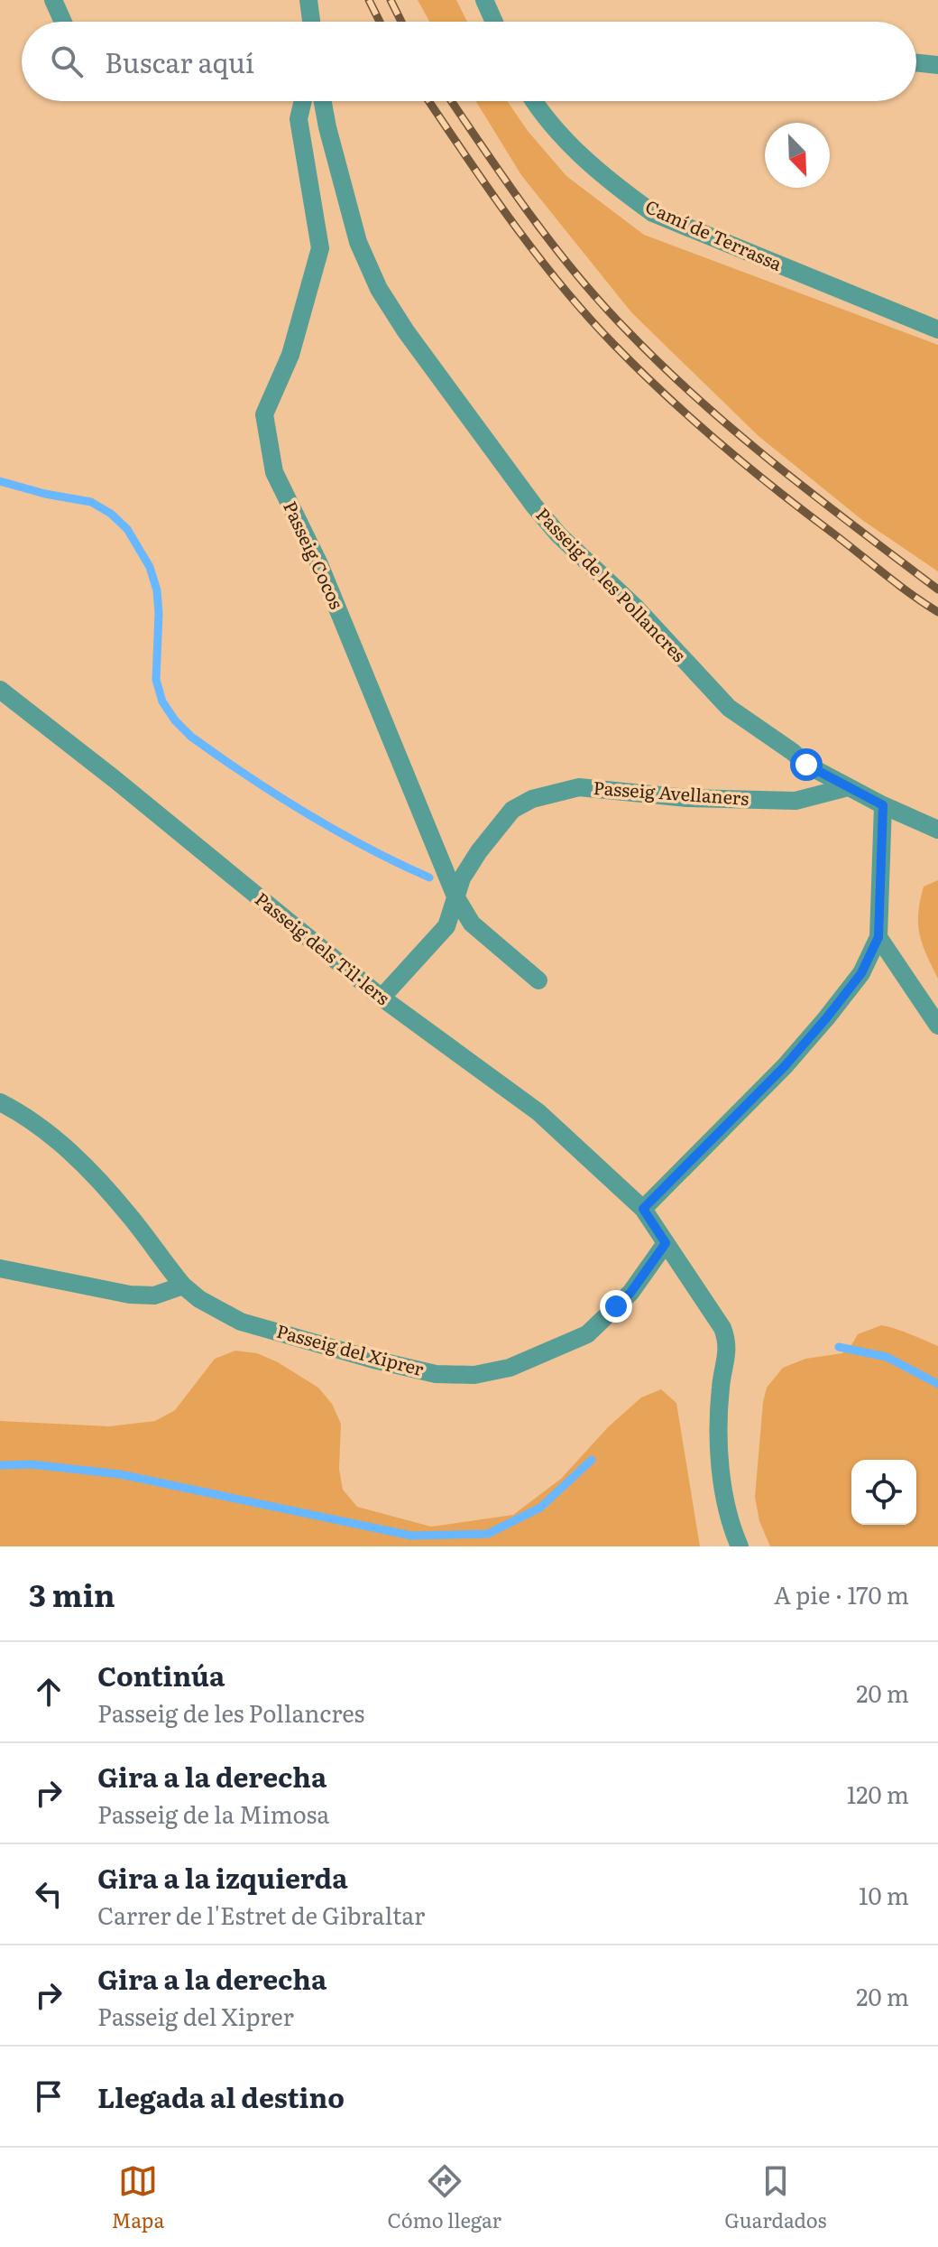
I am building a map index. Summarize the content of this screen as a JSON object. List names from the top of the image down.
{
  "streets": {
    "street": [
      "Camí de Terrassa",
      "Passeig Cocos",
      "Passeig de les Pollancres",
      "Passeig Avellaners",
      "Passeig dels Til·lers",
      "Passeig del Xiprer"
    ]
  },
  "crossings": [
    ["Passeig Cocos", "Passeig Avellaners"],
    ["Passeig de les Pollancres", "Passeig Avellaners"],
    ["Passeig Avellaners", "Passeig dels Til·lers"],
    ["Passeig dels Til·lers", "Passeig del Xiprer"]
  ],
  "north": "bottom right",
  "page": {
    "search": "Buscar aquí",
    "heading": ["3 min", "A pie · 170 m"],
    "list": [
      ["Continúa", "Passeig de les Pollancres", "20 m"],
      ["Gira a la derecha", "Passeig de la Mimosa", "120 m"],
      ["Gira a la izquierda", "Carrer de l'Estret de Gibraltar", "10 m"],
      ["Gira a la derecha", "Passeig del Xiprer", "20 m"],
      "Llegada al destino"
    ],
    "nav": ["Mapa", "Cómo llegar", "Guardados"]
  }
}
